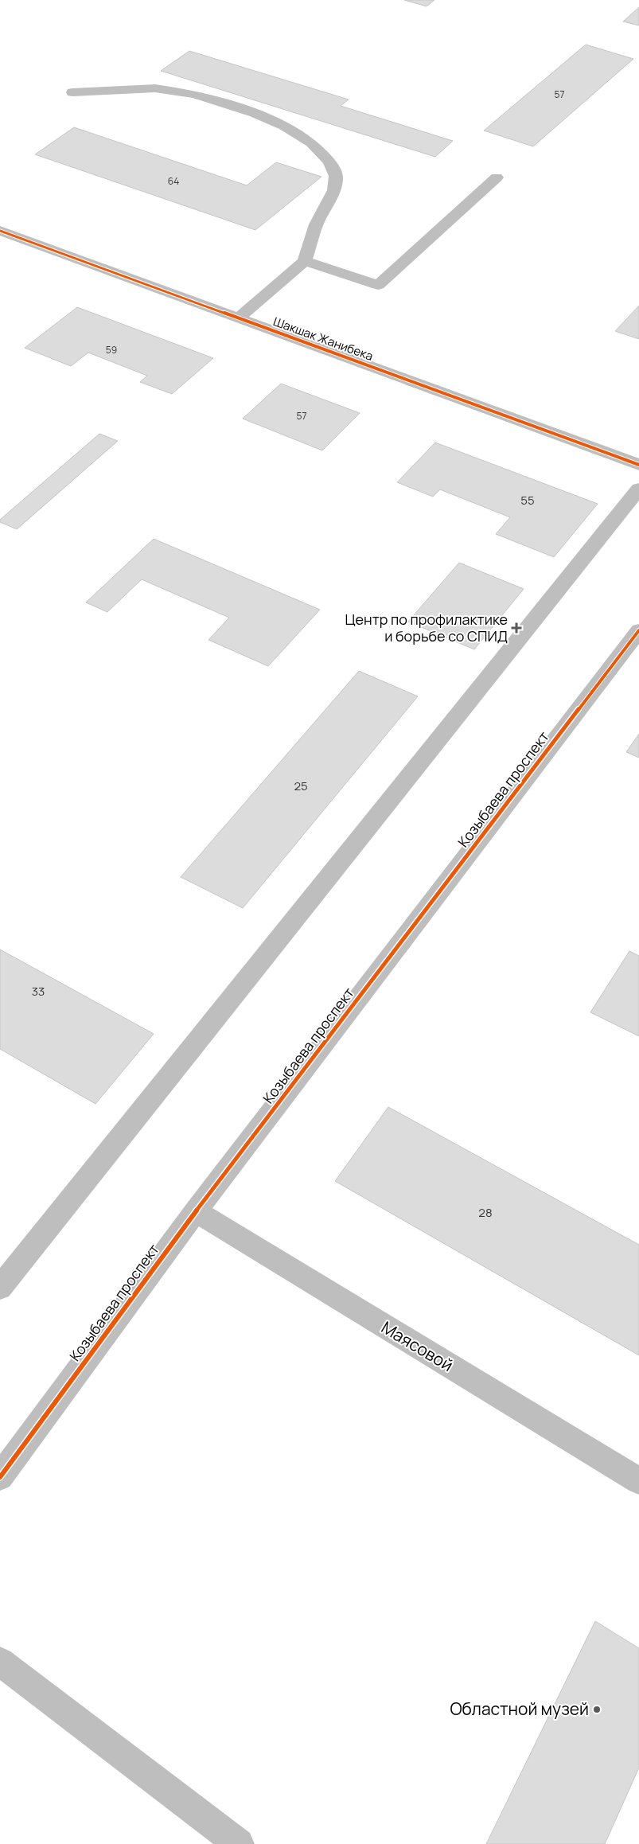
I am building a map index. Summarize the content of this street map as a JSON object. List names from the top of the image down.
{
  "streets": {
    "street": ["Шакшак Жанибека", "Козыбаева проспект", "Маясовой"]
  },
  "crossings": [
    ["Козыбаева проспект", "Маясовой"]
  ],
  "places": {
    "health": ["Центр по профилактике и борьбе со СПИД"],
    "other": ["Областной музей"]
  },
  "house_numbers": [
    "57",
    "64",
    "59",
    "57",
    "55",
    "25",
    "33",
    "28"
  ]
}
